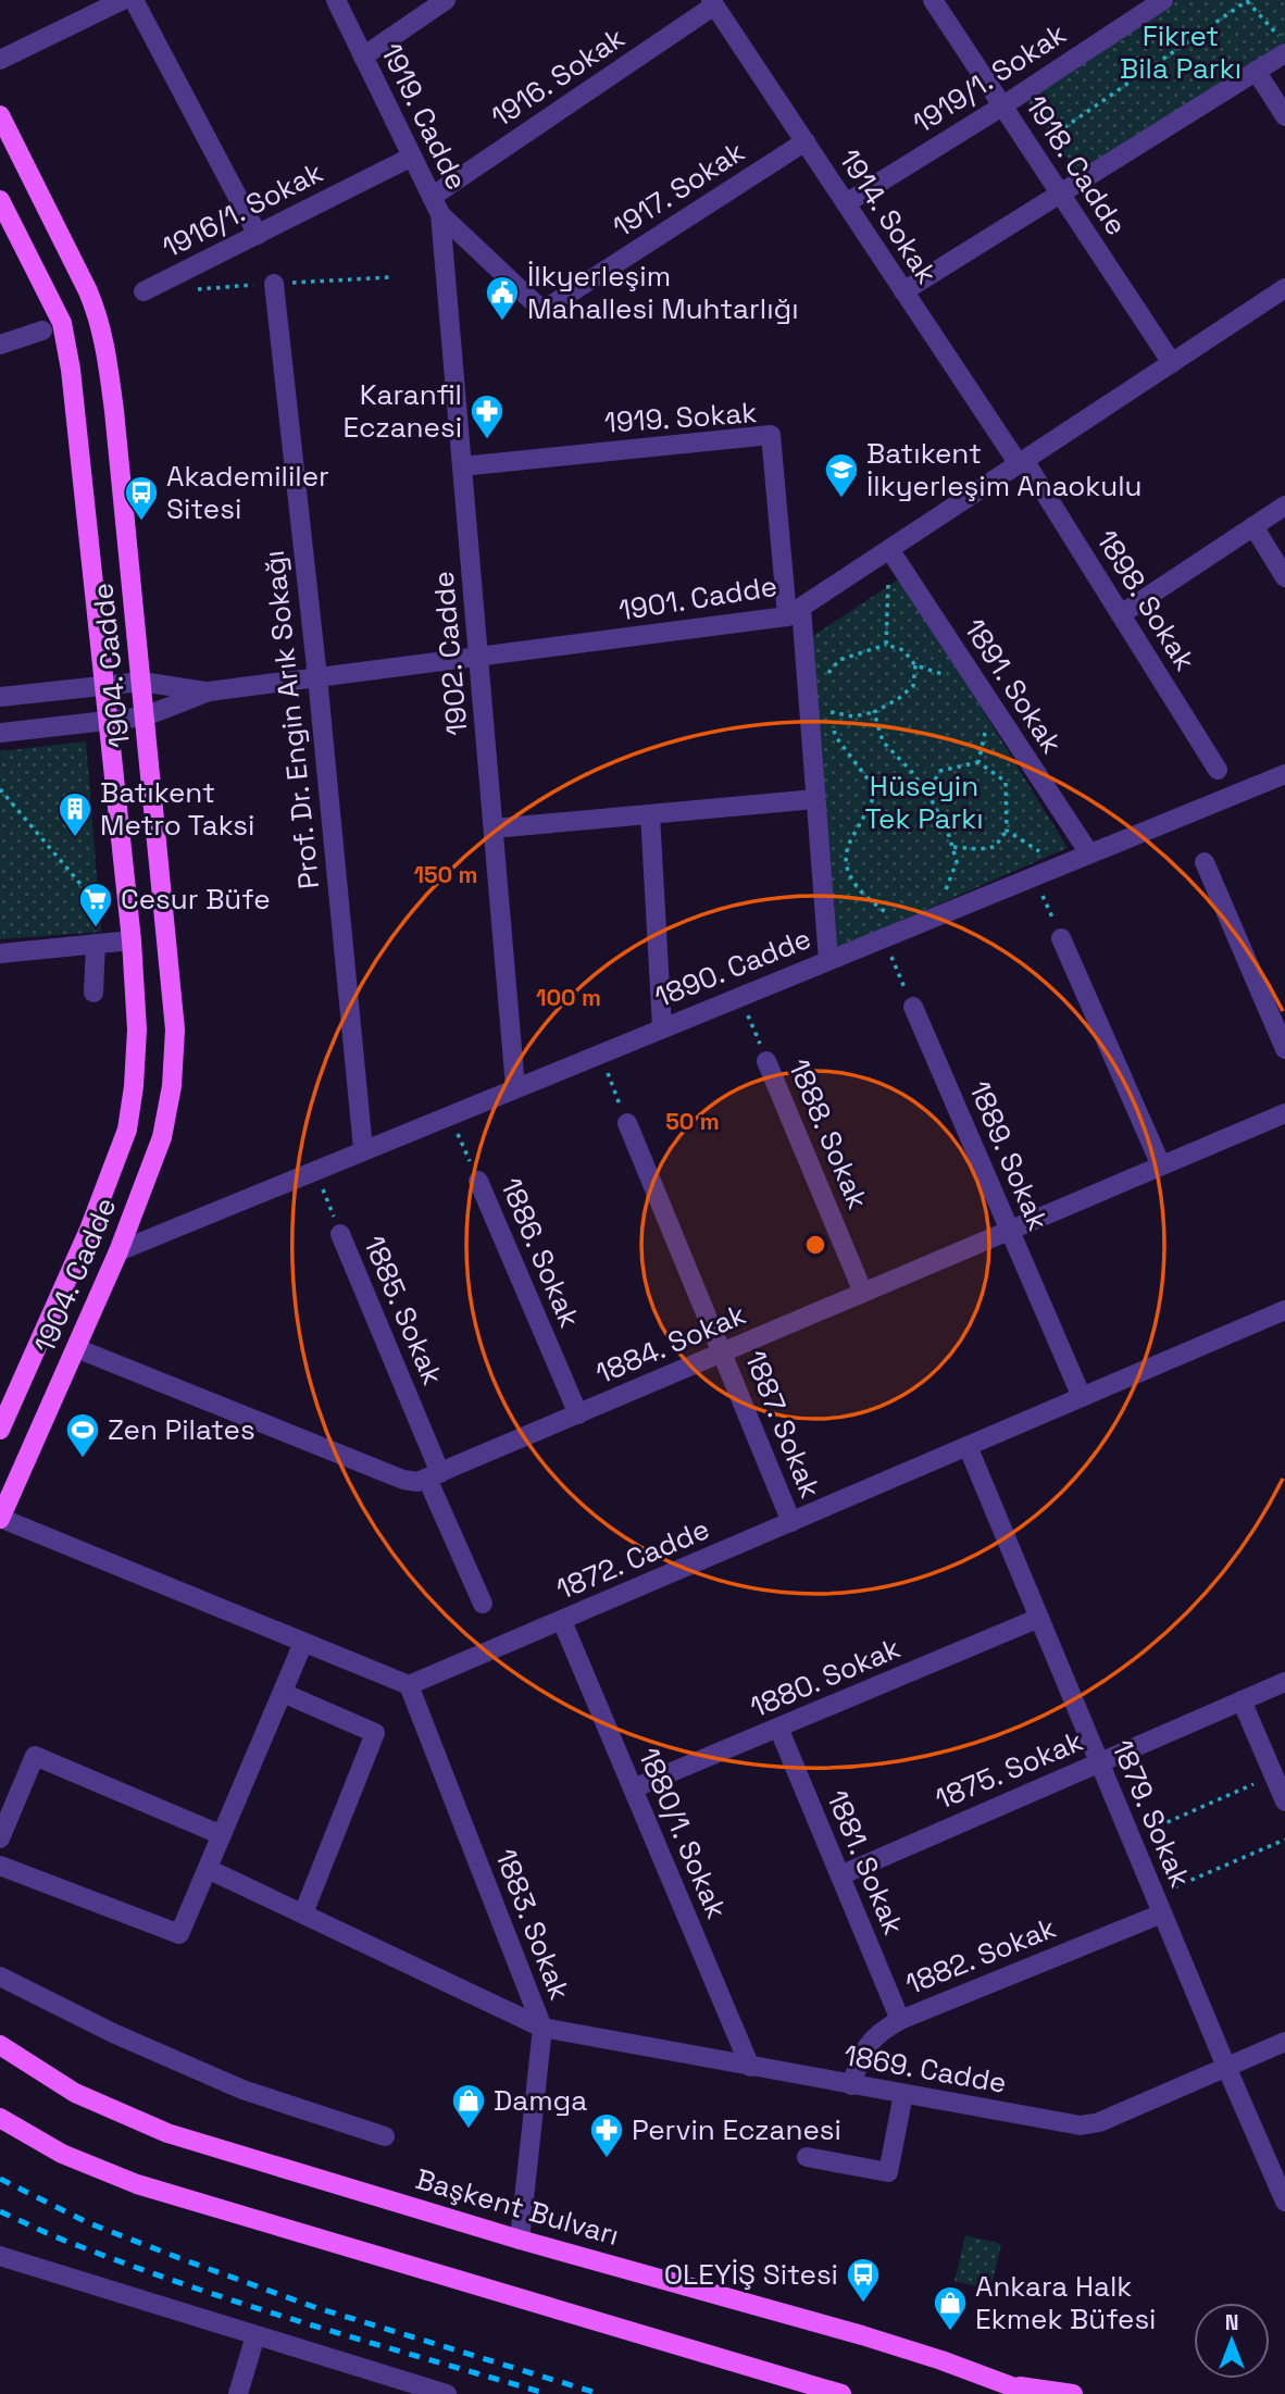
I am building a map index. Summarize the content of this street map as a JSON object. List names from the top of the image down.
{
  "streets": {
    "main road": ["1904. Cadde", "Başkent Bulvarı"],
    "street": [
      "1916. Sokak",
      "1919/1. Sokak",
      "1919. Cadde",
      "1918. Cadde",
      "1917. Sokak",
      "1916/1. Sokak",
      "1914. Sokak",
      "1919. Sokak",
      "1901. Cadde",
      "1898. Sokak",
      "1902. Cadde",
      "1891. Sokak",
      "Prof. Dr. Engin Arık Sokağı",
      "1890. Cadde",
      "1888. Sokak",
      "1889. Sokak",
      "1886. Sokak",
      "1885. Sokak",
      "1884. Sokak",
      "1887. Sokak",
      "1872. Cadde",
      "1880. Sokak",
      "1875. Sokak",
      "1879. Sokak",
      "1880/1. Sokak",
      "1881. Sokak",
      "1883. Sokak",
      "1882. Sokak",
      "1869. Cadde"
    ]
  },
  "crossings": [
    ["1916. Sokak", "1919. Cadde"],
    ["1916. Sokak", "1914. Sokak"],
    ["1916. Sokak", "1902. Cadde"],
    ["1919/1. Sokak", "1918. Cadde"],
    ["1919/1. Sokak", "1914. Sokak"],
    ["1919. Cadde", "1917. Sokak"],
    ["1919. Cadde", "1916/1. Sokak"],
    ["1919. Cadde", "1902. Cadde"],
    ["1918. Cadde", "1901. Cadde"],
    ["1917. Sokak", "1914. Sokak"],
    ["1914. Sokak", "1901. Cadde"],
    ["1914. Sokak", "1898. Sokak"],
    ["1919. Sokak", "1901. Cadde"],
    ["1919. Sokak", "1902. Cadde"],
    ["1901. Cadde", "1898. Sokak"],
    ["1901. Cadde", "1902. Cadde"],
    ["1901. Cadde", "1904. Cadde"],
    ["1901. Cadde", "1891. Sokak"],
    ["1901. Cadde", "Prof. Dr. Engin Arık Sokağı"],
    ["1902. Cadde", "1890. Cadde"],
    ["1904. Cadde", "1890. Cadde"],
    ["1904. Cadde", "1884. Sokak"],
    ["1891. Sokak", "1890. Cadde"],
    ["Prof. Dr. Engin Arık Sokağı", "1890. Cadde"],
    ["1890. Cadde", "1888. Sokak"],
    ["1890. Cadde", "1886. Sokak"],
    ["1890. Cadde", "1885. Sokak"],
    ["1888. Sokak", "1884. Sokak"],
    ["1889. Sokak", "1884. Sokak"],
    ["1889. Sokak", "1872. Cadde"],
    ["1886. Sokak", "1884. Sokak"],
    ["1885. Sokak", "1884. Sokak"],
    ["1884. Sokak", "1887. Sokak"],
    ["1887. Sokak", "1872. Cadde"],
    ["1872. Cadde", "1879. Sokak"],
    ["1872. Cadde", "1880/1. Sokak"],
    ["1872. Cadde", "1883. Sokak"],
    ["1880. Sokak", "1879. Sokak"],
    ["1880. Sokak", "1880/1. Sokak"],
    ["1880. Sokak", "1881. Sokak"],
    ["1875. Sokak", "1879. Sokak"],
    ["1875. Sokak", "1881. Sokak"],
    ["1879. Sokak", "1882. Sokak"],
    ["1879. Sokak", "1869. Cadde"],
    ["1880/1. Sokak", "1869. Cadde"],
    ["1881. Sokak", "1882. Sokak"],
    ["1883. Sokak", "1869. Cadde"],
    ["1883. Sokak", "Başkent Bulvarı"],
    ["1882. Sokak", "1869. Cadde"]
  ],
  "parks": ["Fikret Bila Parkı", "Hüseyin Tek Parkı"],
  "places": {
    "public building": ["İlkyerleşim Mahallesi Muhtarlığı"],
    "pharmacy": ["Karanfil Eczanesi", "Pervin Eczanesi"],
    "school or university": ["Batıkent İlkyerleşim Anaokulu"],
    "bus stop": ["Akademililer Sitesi", "OLEYİŞ Sitesi"],
    "building": ["Batıkent Metro Taksi"],
    "supermarket": ["Cesur Büfe"],
    "sports": ["Zen Pilates"],
    "shop": ["Damga", "Ankara Halk Ekmek Büfesi"]
  },
  "north": "top",
  "rings": ["150 m", "100 m", "50 m"]
}
